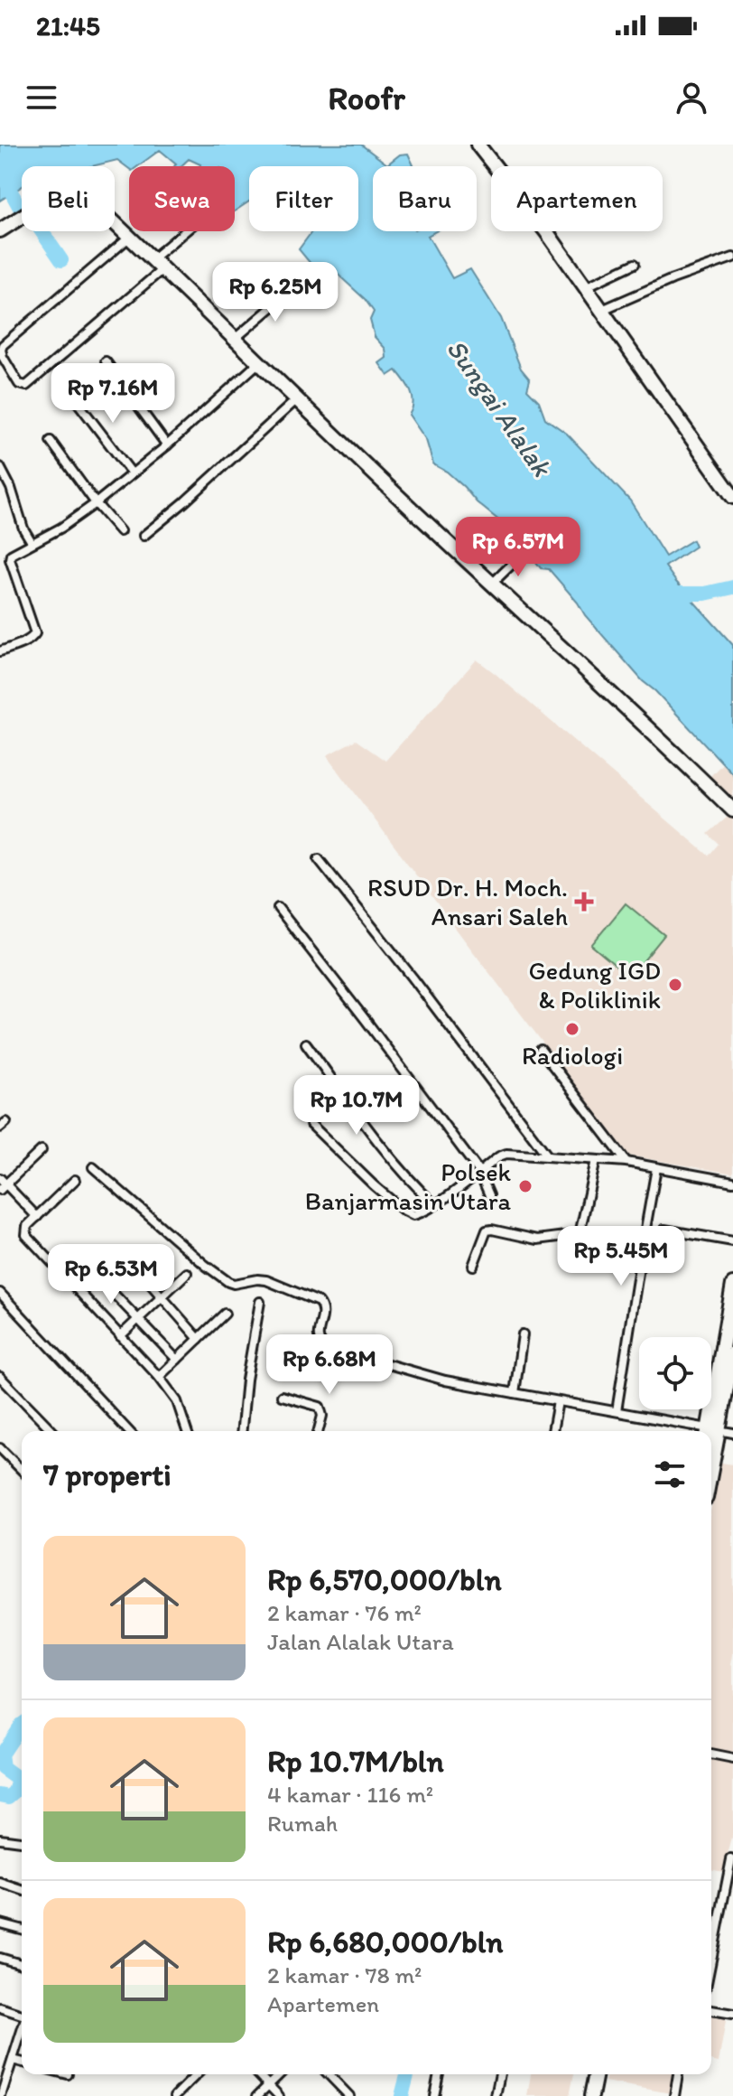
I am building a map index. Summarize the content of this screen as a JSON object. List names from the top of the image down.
{
  "water": ["Sungai Alalak"],
  "places": {
    "health": ["RSUD Dr. H. Moch. Ansari Saleh"],
    "other": ["Gedung IGD & Poliklinik", "Radiologi", "Polsek Banjarmasin Utara"]
  },
  "page": {
    "status": "21:45",
    "header": "Roofr",
    "chip": [
      "Beli",
      "Sewa",
      "Filter",
      "Baru",
      "Apartemen"
    ],
    "price": [
      "Rp 6.25M",
      "Rp 7.16M",
      "Rp 6.57M",
      "Rp 10.7M",
      "Rp 5.45M",
      "Rp 6.53M",
      "Rp 6.68M"
    ],
    "heading": "7 properti",
    "list": [
      {
        "name": "Rp 6,570,000/bln",
        "note": "2 kamar · 76 m² · Jalan Alalak Utara"
      },
      {
        "name": "Rp 10.7M/bln",
        "note": "4 kamar · 116 m² · Rumah"
      },
      {
        "name": "Rp 6,680,000/bln",
        "note": "2 kamar · 78 m² · Apartemen"
      }
    ]
  }
}
